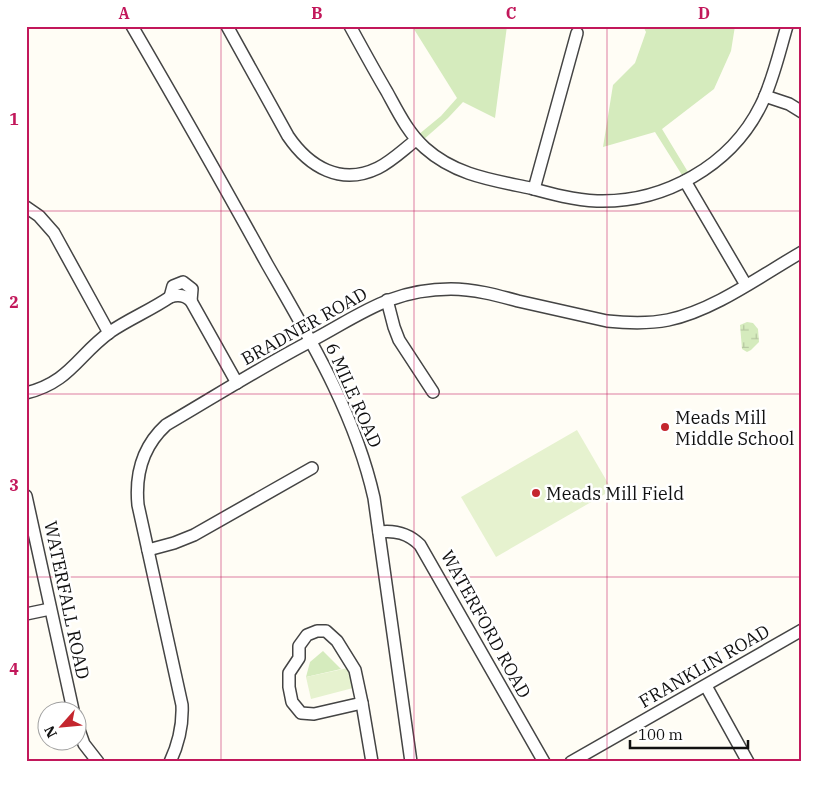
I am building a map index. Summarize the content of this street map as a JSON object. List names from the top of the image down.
{
  "streets": {
    "street": [
      "BRADNER ROAD",
      "6 MILE ROAD",
      "WATERFALL ROAD",
      "WATERFORD ROAD",
      "FRANKLIN ROAD"
    ]
  },
  "crossings": [
    ["BRADNER ROAD", "6 MILE ROAD"],
    ["6 MILE ROAD", "WATERFORD ROAD"]
  ],
  "places": ["Meads Mill Middle School", "Meads Mill Field"],
  "scale_bar": "100 m",
  "north": "bottom left",
  "grid": {
    "columns": [
      "A",
      "B",
      "C",
      "D"
    ],
    "rows": [
      "1",
      "2",
      "3",
      "4"
    ]
  }
}
